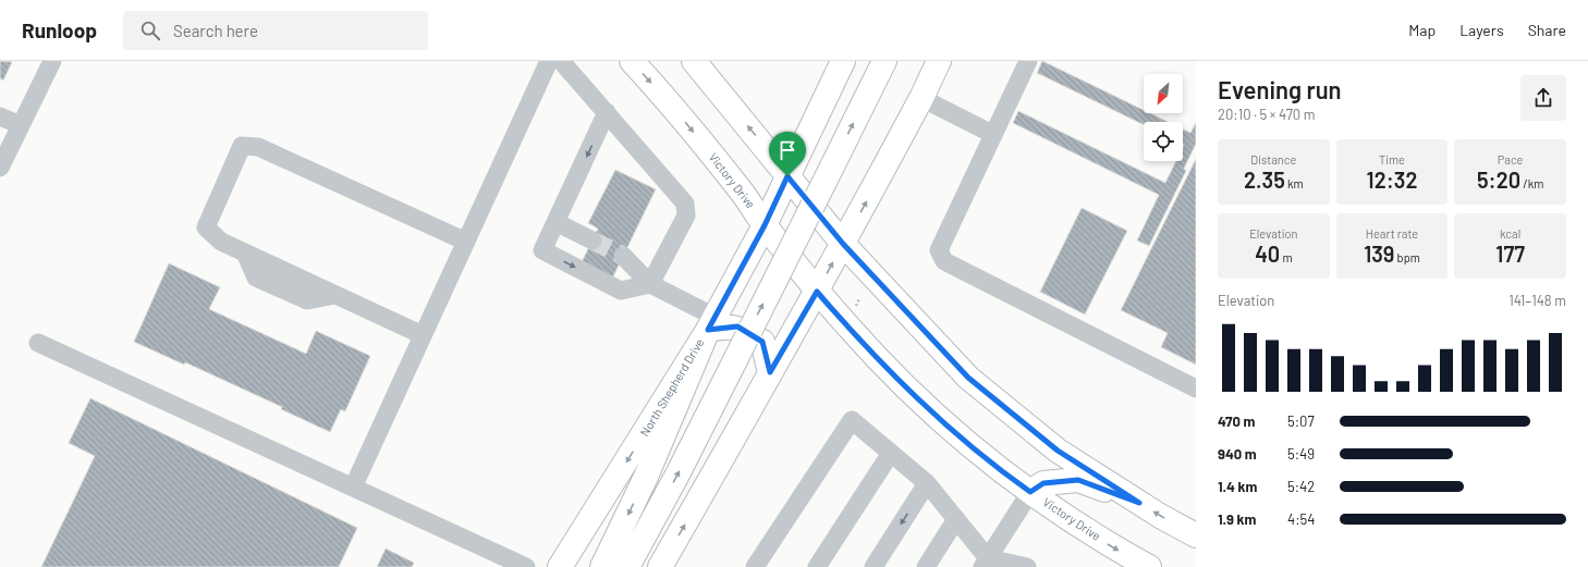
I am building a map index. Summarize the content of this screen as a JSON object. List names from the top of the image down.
{
  "streets": {
    "main road": ["Victory Drive", "North Shepherd Drive"]
  },
  "crossings": [
    ["Victory Drive", "North Shepherd Drive"]
  ],
  "north": "bottom left",
  "page": {
    "header": "Runloop",
    "search": "Search here",
    "nav": ["Map", "Layers", "Share"],
    "heading": ["Evening run", "20:10 · 5 × 470 m"],
    "stats": [
      ["Distance", "2.35 km"],
      ["Time", "12:32"],
      ["Pace", "5:20 /km"],
      ["Elevation", "40 m"],
      ["Heart rate", "139 bpm"],
      ["kcal", "177"]
    ],
    "chart": ["Elevation", "141–148 m"],
    "list": [
      {
        "name": "470 m",
        "note": "5:07"
      },
      {
        "name": "940 m",
        "note": "5:49"
      },
      {
        "name": "1.4 km",
        "note": "5:42"
      },
      {
        "name": "1.9 km",
        "note": "4:54"
      }
    ]
  }
}
